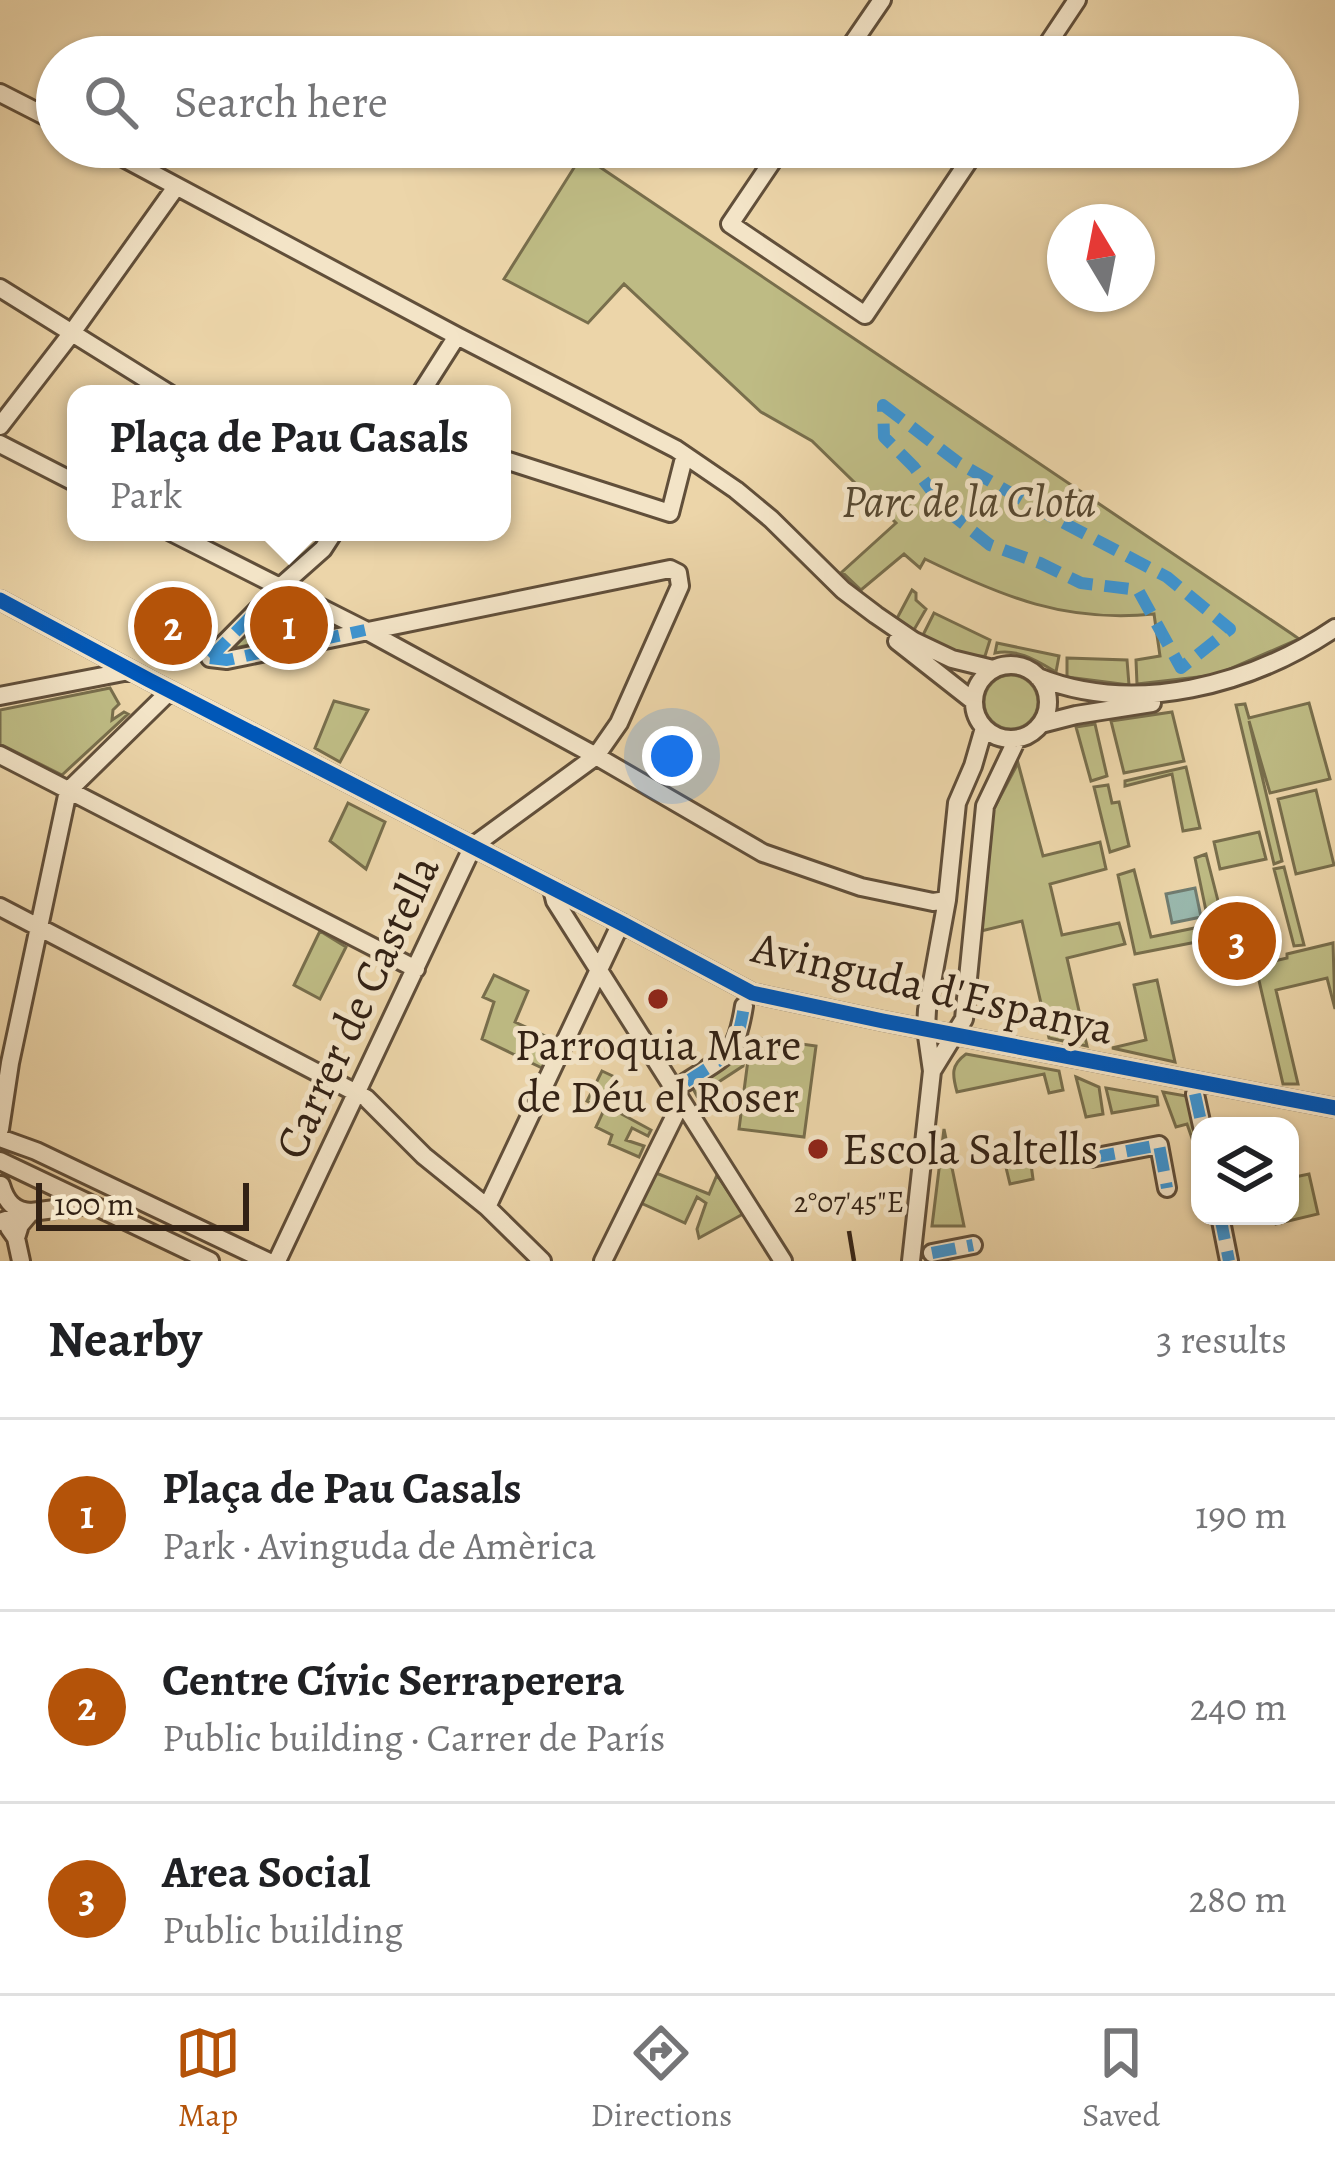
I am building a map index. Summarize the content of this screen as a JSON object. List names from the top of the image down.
{
  "streets": {
    "street": ["Avinguda d'Espanya", "Carrer de Castella"]
  },
  "crossings": [
    ["Avinguda d'Espanya", "Carrer de Castella"]
  ],
  "parks": ["Parc de la Clota"],
  "places": ["Parroquia Mare de Déu el Roser", "Escola Saltells"],
  "scale_bar": "100 m",
  "north": "top",
  "page": {
    "search": "Search here",
    "popup": ["Plaça de Pau Casals", "Park"],
    "pins": ["1", "2", "3"],
    "scale": "100 m",
    "heading": ["Nearby", "3 results"],
    "list": [
      {
        "mark": "1",
        "name": "Plaça de Pau Casals",
        "note": "Park · Avinguda de Amèrica",
        "value": "190 m"
      },
      {
        "mark": "2",
        "name": "Centre Cívic Serraperera",
        "note": "Public building · Carrer de París",
        "value": "240 m"
      },
      {
        "mark": "3",
        "name": "Area Social",
        "note": "Public building",
        "value": "280 m"
      }
    ],
    "nav": ["Map", "Directions", "Saved"]
  },
  "coordinates": ["2°07'45\"E"]
}
